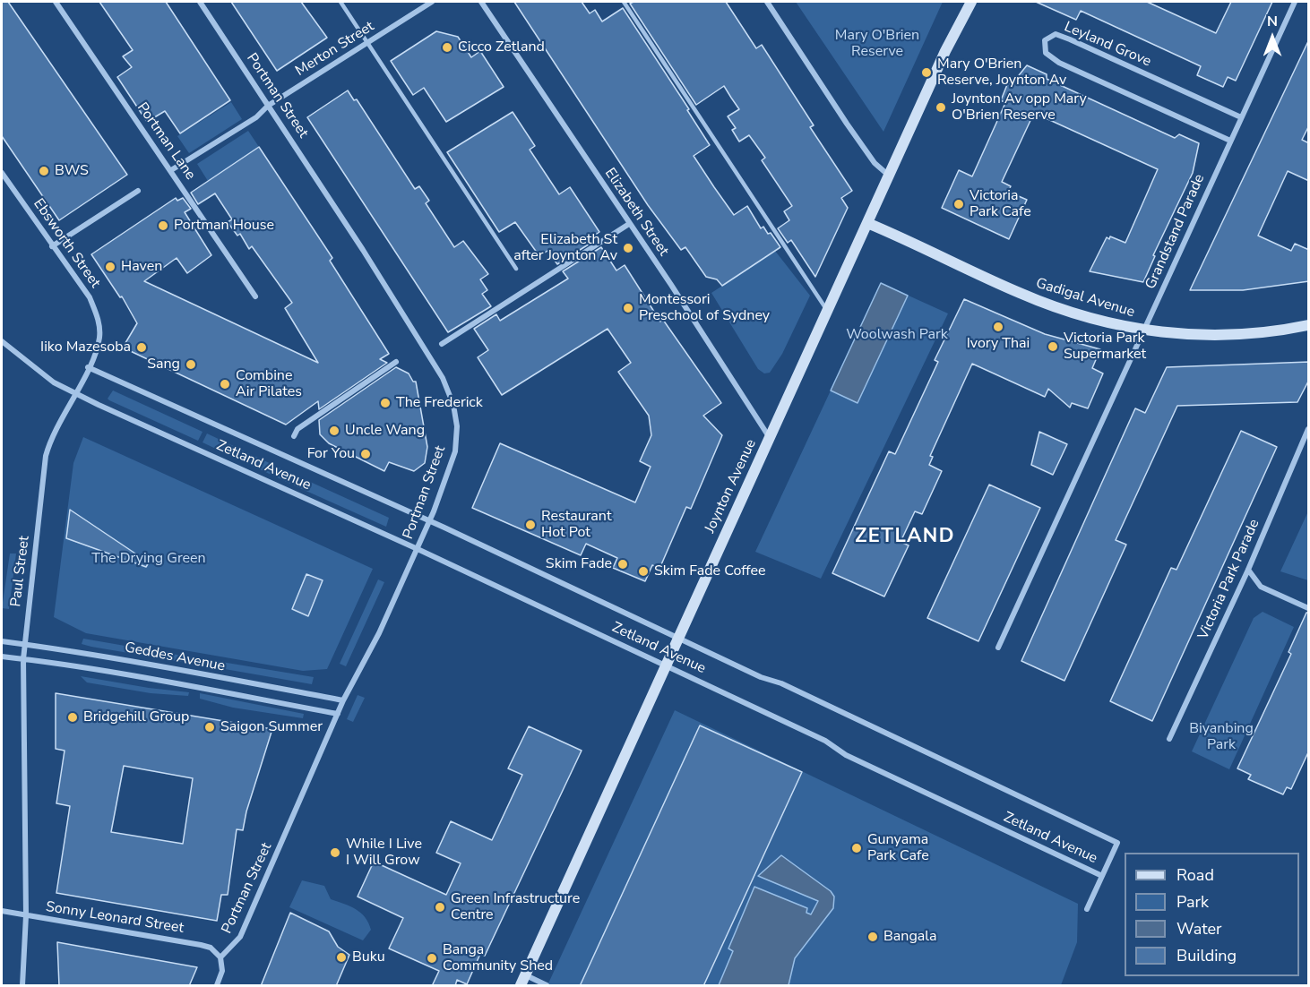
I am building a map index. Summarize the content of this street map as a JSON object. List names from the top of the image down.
{
  "streets": {
    "street": [
      "Leyland Grove",
      "Merton Street",
      "Portman Street",
      "Portman Lane",
      "Elizabeth Street",
      "Grandstand Parade",
      "Ebsworth Street",
      "Gadigal Avenue",
      "Zetland Avenue",
      "Joynton Avenue",
      "Paul Street",
      "Victoria Park Parade",
      "Geddes Avenue",
      "Sonny Leonard Street"
    ]
  },
  "crossings": [
    ["Leyland Grove", "Grandstand Parade"],
    ["Merton Street", "Portman Street"],
    ["Merton Street", "Portman Lane"],
    ["Portman Street", "Zetland Avenue"],
    ["Portman Street", "Geddes Avenue"],
    ["Portman Street", "Sonny Leonard Street"],
    ["Elizabeth Street", "Joynton Avenue"],
    ["Grandstand Parade", "Gadigal Avenue"],
    ["Ebsworth Street", "Zetland Avenue"],
    ["Ebsworth Street", "Paul Street"],
    ["Gadigal Avenue", "Joynton Avenue"],
    ["Zetland Avenue", "Joynton Avenue"],
    ["Zetland Avenue", "Paul Street"],
    ["Paul Street", "Geddes Avenue"],
    ["Paul Street", "Sonny Leonard Street"]
  ],
  "districts": ["ZETLAND"],
  "parks": [
    "Mary O'Brien Reserve",
    "Woolwash Park",
    "The Drying Green",
    "Biyanbing Park"
  ],
  "places": [
    "Cicco Zetland",
    "Mary O'Brien Reserve, Joynton Av",
    "Joynton Av opp Mary O'Brien Reserve",
    "BWS",
    "Victoria Park Cafe",
    "Portman House",
    "Elizabeth St after Joynton Av",
    "Haven",
    "Montessori Preschool of Sydney",
    "Ivory Thai",
    "Victoria Park Supermarket",
    "Iiko Mazesoba",
    "Sang",
    "Combine Air Pilates",
    "The Frederick",
    "Uncle Wang",
    "For You",
    "Restaurant Hot Pot",
    "Skim Fade",
    "Skim Fade Coffee",
    "Bridgehill Group",
    "Saigon Summer",
    "Gunyama Park Cafe",
    "While I Live I Will Grow",
    "Green Infrastructure Centre",
    "Bangala",
    "Buku",
    "Banga Community Shed"
  ],
  "legend": [
    "Road",
    "Park",
    "Water",
    "Building"
  ],
  "north": "top"
}
